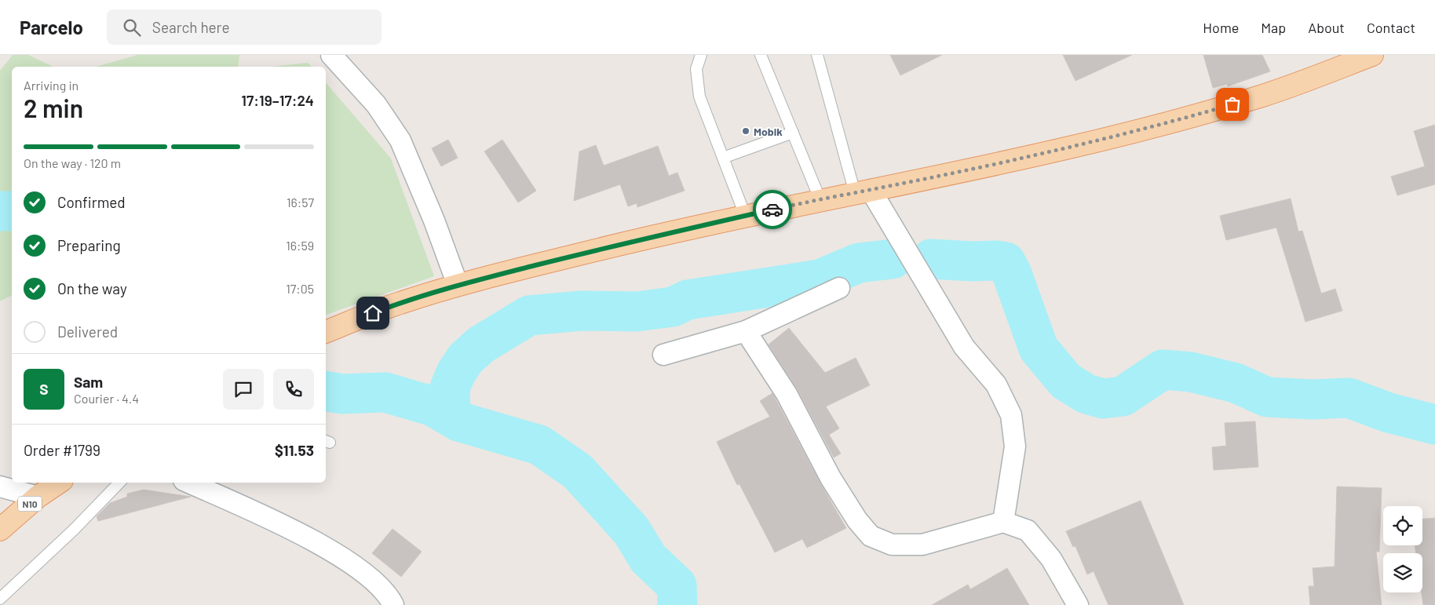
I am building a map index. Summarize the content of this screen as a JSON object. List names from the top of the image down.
{
  "streets": {
    "main road": ["N10"]
  },
  "places": ["Mobik"],
  "page": {
    "header": "Parcelo",
    "search": "Search here",
    "nav": [
      "Home",
      "Map",
      "About",
      "Contact"
    ],
    "heading": ["2 min", "Arriving in", "17:19–17:24"],
    "panel": [
      "Sam",
      "Courier · 4.4",
      "Order #1799",
      "$11.53"
    ],
    "bar": "On the way · 120 m",
    "list": [
      ["Confirmed", "16:57"],
      ["Preparing", "16:59"],
      ["On the way", "17:05"],
      "Delivered"
    ],
    "round": "S"
  }
}
